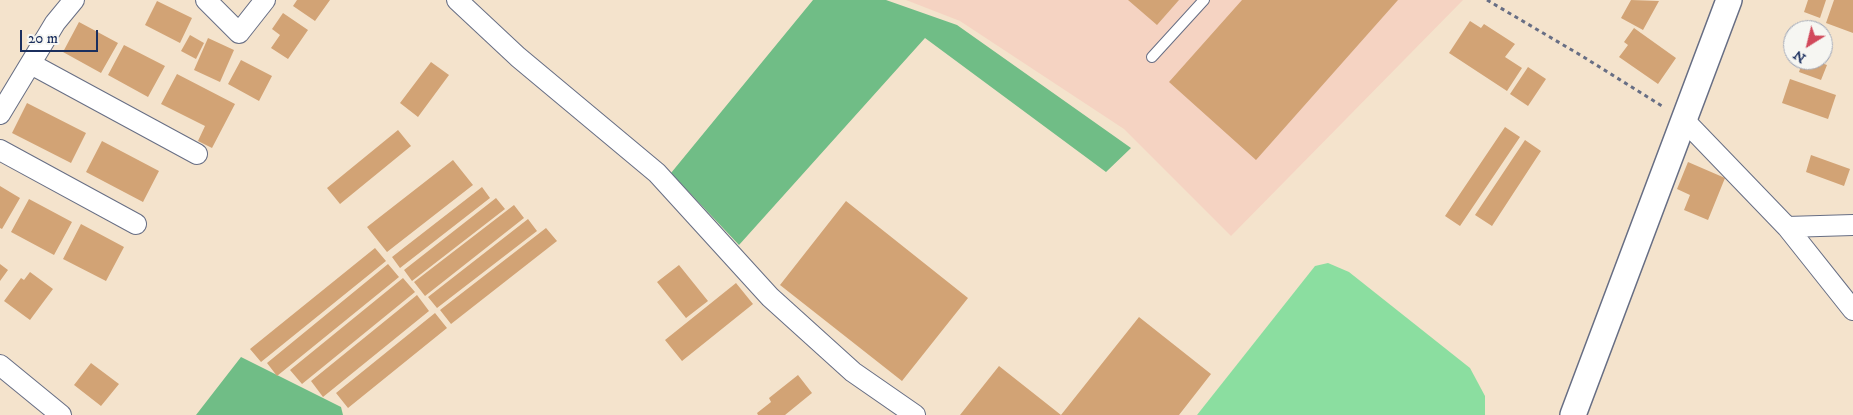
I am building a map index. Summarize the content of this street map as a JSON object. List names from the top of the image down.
{
  "scale_bar": "20 m",
  "north": "bottom left"
}
